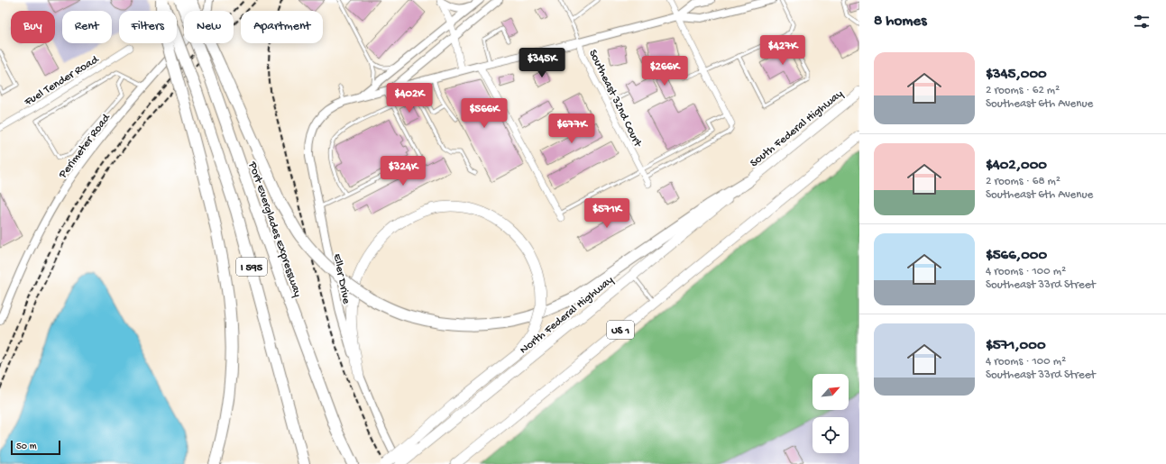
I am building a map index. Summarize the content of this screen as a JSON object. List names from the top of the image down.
{
  "streets": {
    "highway": ["Port Everglades Expressway", "I 595"],
    "main road": ["South Federal Highway", "North Federal Highway", "US 1"],
    "street": [
      "Fuel Tender Road",
      "Southeast 32nd Court",
      "Perimeter Road",
      "Eller Drive"
    ]
  },
  "crossings": [
    ["Southeast 32nd Court", "Eller Drive"],
    ["South Federal Highway", "North Federal Highway"],
    ["Eller Drive", "North Federal Highway"]
  ],
  "scale_bar": "50 m",
  "north": "top right",
  "page": {
    "heading": "8 homes",
    "chip": [
      "Buy",
      "Rent",
      "Filters",
      "New",
      "Apartment"
    ],
    "price": [
      "$427K",
      "$345K",
      "$266K",
      "$402K",
      "$566K",
      "$677K",
      "$324K",
      "$571K"
    ],
    "list": [
      {
        "name": "$345,000",
        "note": "2 rooms · 62 m² · Southeast 6th Avenue"
      },
      {
        "name": "$402,000",
        "note": "2 rooms · 68 m² · Southeast 6th Avenue"
      },
      {
        "name": "$566,000",
        "note": "4 rooms · 100 m² · Southeast 33rd Street"
      },
      {
        "name": "$571,000",
        "note": "4 rooms · 100 m² · Southeast 33rd Street"
      }
    ],
    "scale": "50 m"
  }
}
